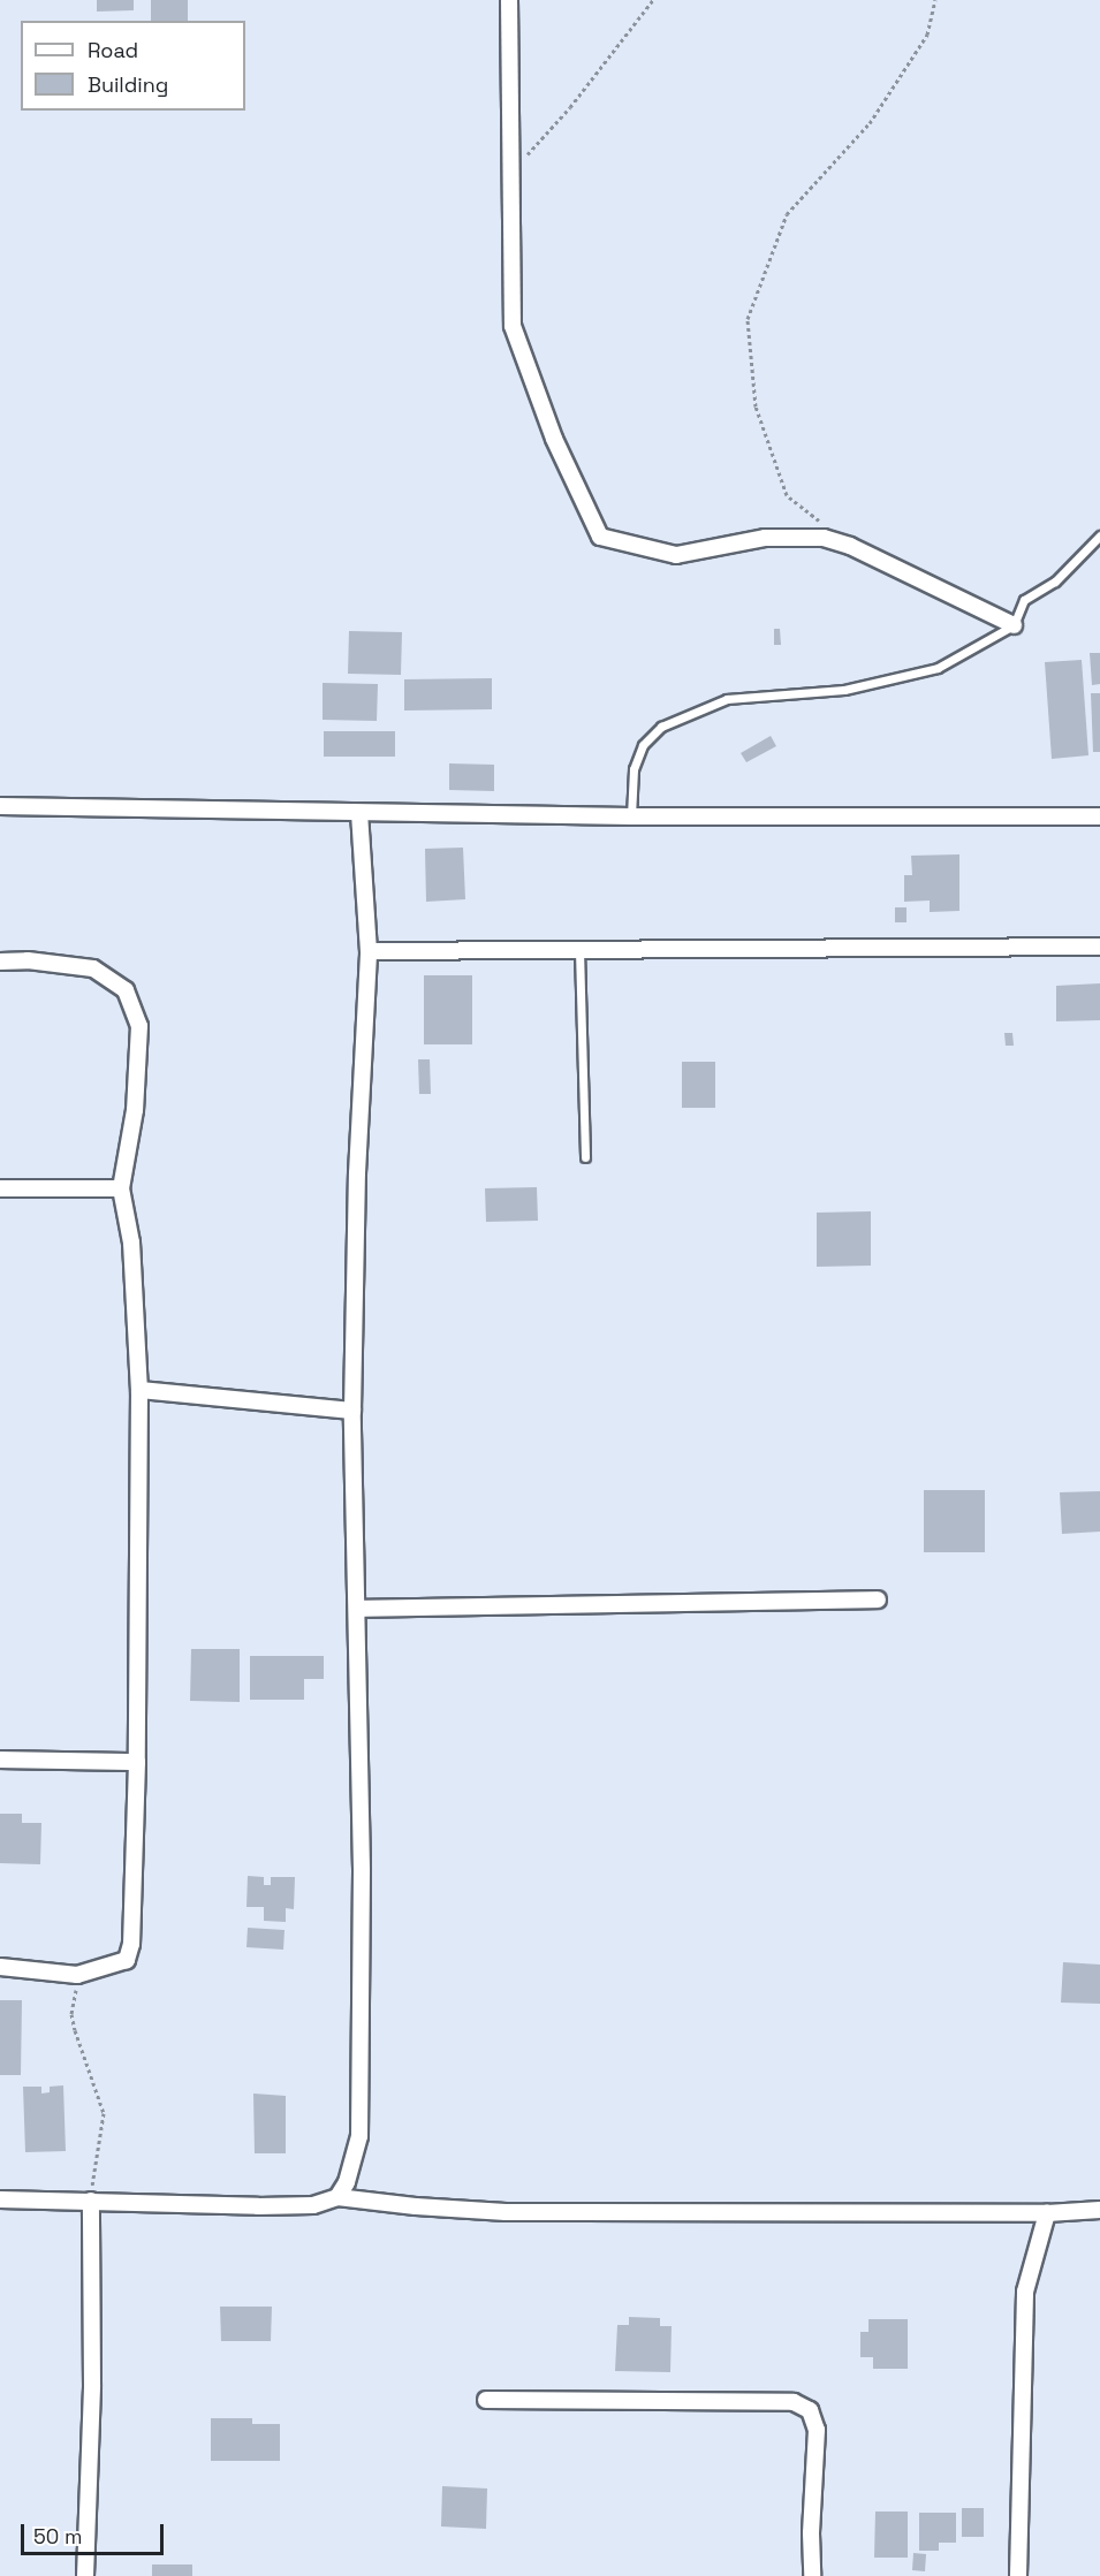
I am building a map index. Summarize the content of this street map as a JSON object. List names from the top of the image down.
{
  "legend": ["Road", "Building"],
  "scale_bar": "50 m"
}
